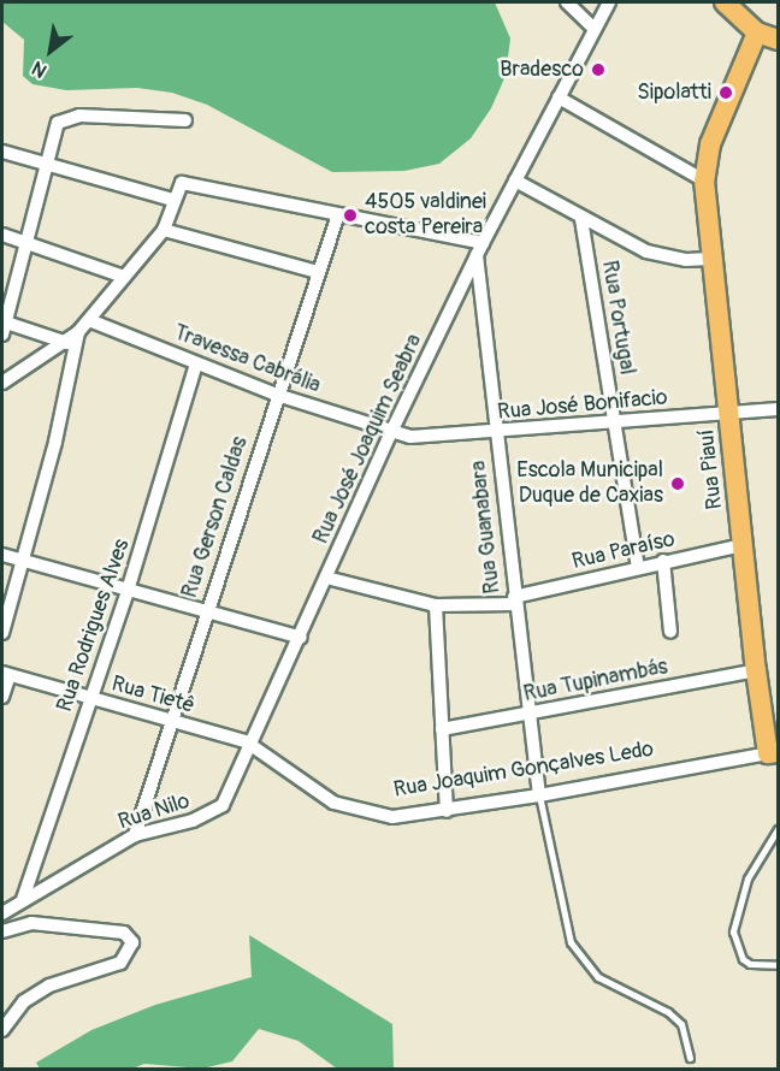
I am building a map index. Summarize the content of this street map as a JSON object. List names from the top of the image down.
{
  "streets": {
    "main road": ["Rua Piauí"],
    "street": [
      "Rua Portugal",
      "Travessa Cabrália",
      "Rua José Bonifacio",
      "Rua José Joaquim Seabra",
      "Rua Gerson Caldas",
      "Rua Guanabara",
      "Rua Paraíso",
      "Rua Rodrigues Alves",
      "Rua Tupinambás",
      "Rua Tietê",
      "Rua Joaquim Gonçalves Ledo",
      "Rua Nilo"
    ]
  },
  "crossings": [
    ["Rua Portugal", "Rua José Bonifacio"],
    ["Rua Portugal", "Rua Paraíso"],
    ["Travessa Cabrália", "Rua José Bonifacio"],
    ["Travessa Cabrália", "Rua José Joaquim Seabra"],
    ["Travessa Cabrália", "Rua Gerson Caldas"],
    ["Travessa Cabrália", "Rua Rodrigues Alves"],
    ["Rua José Bonifacio", "Rua José Joaquim Seabra"],
    ["Rua José Bonifacio", "Rua Piauí"],
    ["Rua José Bonifacio", "Rua Guanabara"],
    ["Rua José Joaquim Seabra", "Rua Guanabara"],
    ["Rua José Joaquim Seabra", "Rua Paraíso"],
    ["Rua José Joaquim Seabra", "Rua Nilo"],
    ["Rua Piauí", "Rua Paraíso"],
    ["Rua Piauí", "Rua Tupinambás"],
    ["Rua Piauí", "Rua Joaquim Gonçalves Ledo"],
    ["Rua Gerson Caldas", "Rua Tietê"],
    ["Rua Gerson Caldas", "Rua Nilo"],
    ["Rua Guanabara", "Rua Paraíso"],
    ["Rua Guanabara", "Rua Tupinambás"],
    ["Rua Guanabara", "Rua Joaquim Gonçalves Ledo"],
    ["Rua Rodrigues Alves", "Rua Tietê"],
    ["Rua Rodrigues Alves", "Rua Nilo"],
    ["Rua Tietê", "Rua Joaquim Gonçalves Ledo"],
    ["Rua Tietê", "Rua Nilo"],
    ["Rua Joaquim Gonçalves Ledo", "Rua Nilo"]
  ],
  "places": [
    "Bradesco",
    "Sipolatti",
    "4505 valdinei costa Pereira",
    "Escola Municipal Duque de Caxias"
  ],
  "north": "bottom left"
}
